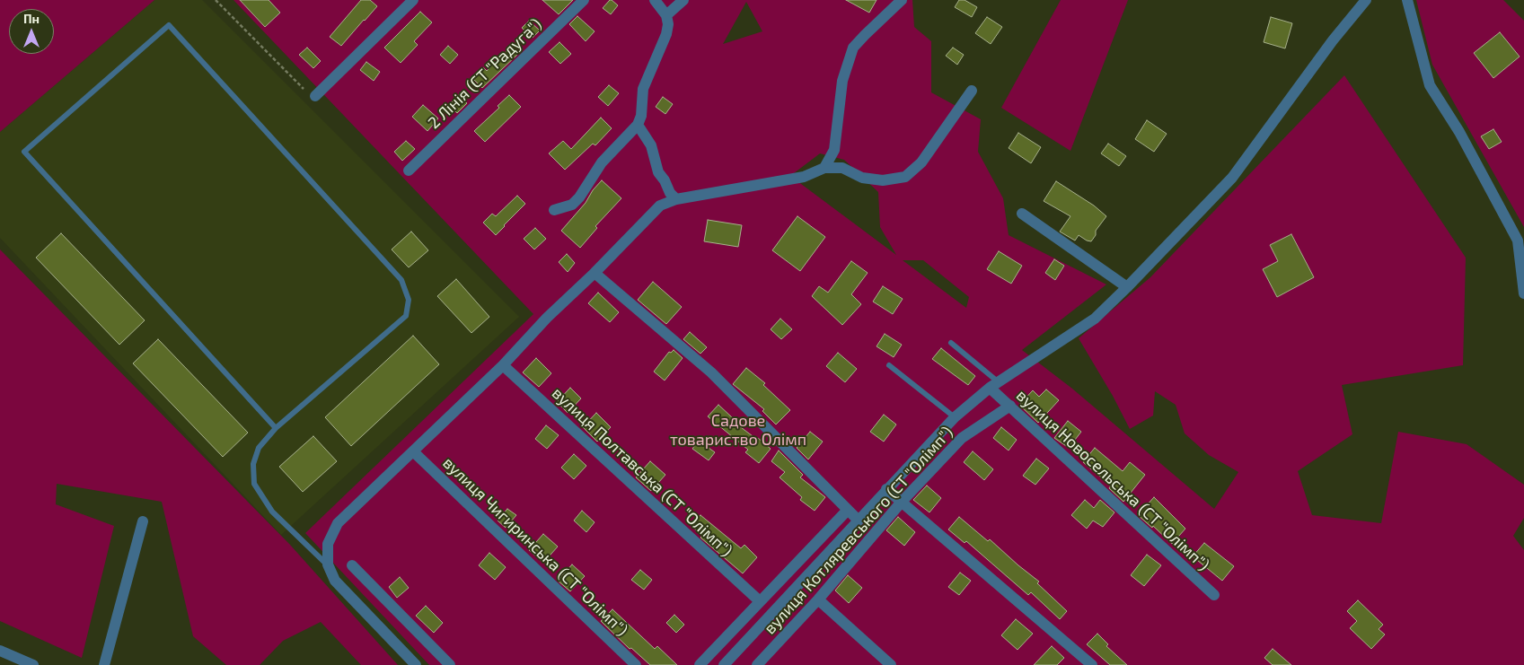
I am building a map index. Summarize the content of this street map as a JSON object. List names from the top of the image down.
{
  "streets": {
    "street": [
      "2 Лінія (СТ \"Радуга\")",
      "вулиця Полтавська (СТ \"Олімп\")",
      "вулиця Новосельська (СТ \"Олімп\")",
      "вулиця Котляревського (СТ \"Олімп\")",
      "вулиця Чигиринська (СТ \"Олімп\")"
    ]
  },
  "crossings": [
    ["вулиця Полтавська (СТ \"Олімп\")", "вулиця Котляревського (СТ \"Олімп\")"],
    ["вулиця Новосельська (СТ \"Олімп\")", "вулиця Котляревського (СТ \"Олімп\")"]
  ],
  "parks": ["Садове товариство Олімп"],
  "north": "top"
}
